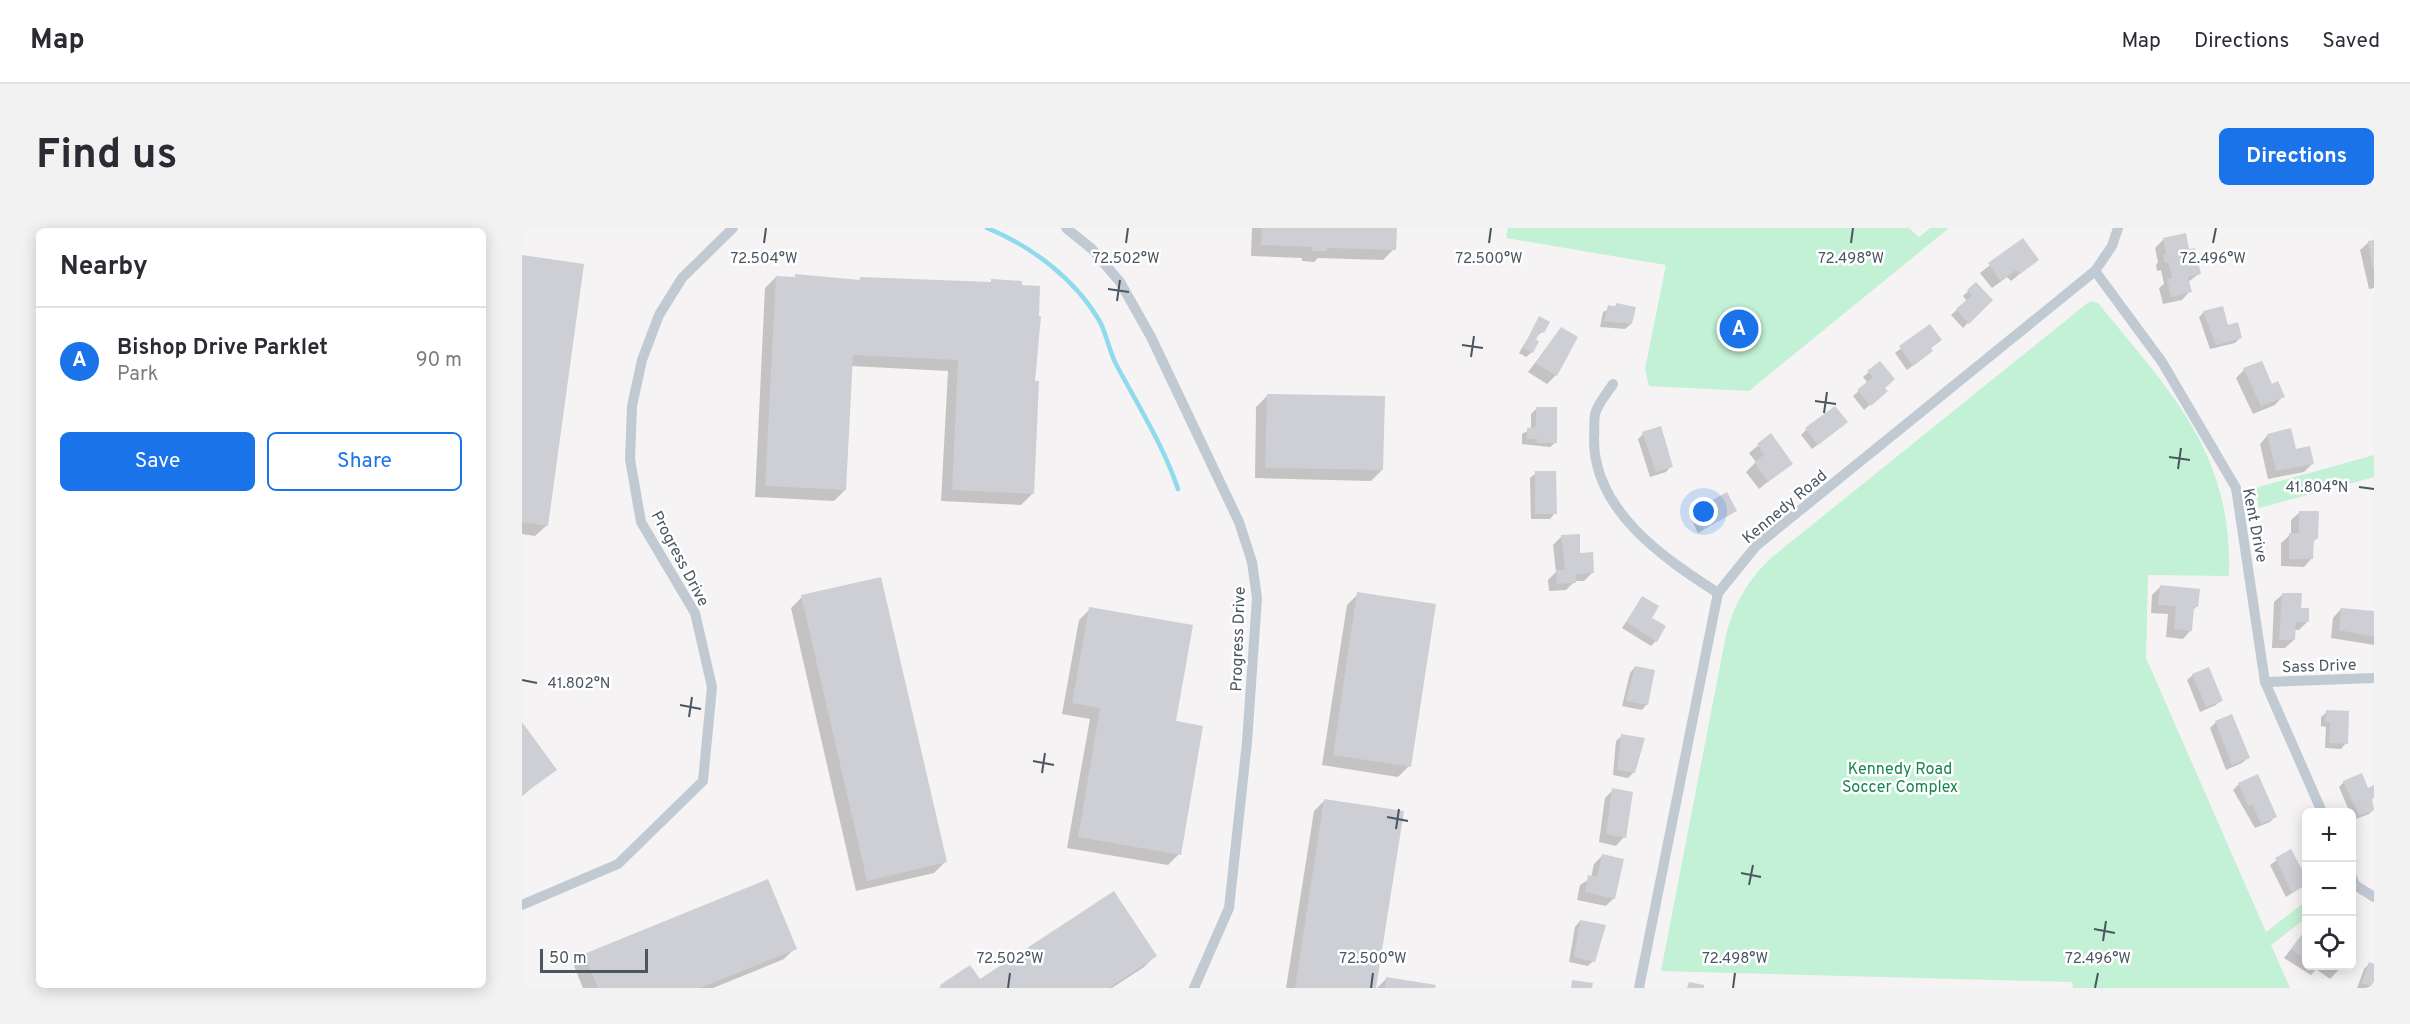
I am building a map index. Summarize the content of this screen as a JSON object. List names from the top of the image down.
{
  "streets": {
    "street": [
      "Kennedy Road",
      "Kent Drive",
      "Progress Drive",
      "Sass Drive"
    ]
  },
  "crossings": [
    ["Kennedy Road", "Kent Drive"],
    ["Kent Drive", "Sass Drive"]
  ],
  "parks": ["Kennedy Road Soccer Complex"],
  "scale_bar": "50 m",
  "page": {
    "header": "Map",
    "nav": ["Map", "Directions", "Saved"],
    "buttons": [
      "Directions",
      ["Save", "Share"]
    ],
    "title": "Find us",
    "heading": "Nearby",
    "list": [
      {
        "mark": "A",
        "name": "Bishop Drive Parklet",
        "note": "Park",
        "value": "90 m"
      }
    ],
    "pins": "A",
    "map_buttons": ["+", "−"],
    "scale": "50 m"
  },
  "coordinates": [
    "72.504°W",
    "72.502°W",
    "72.500°W",
    "72.498°W",
    "72.496°W",
    "41.804°N",
    "41.802°N"
  ]
}
